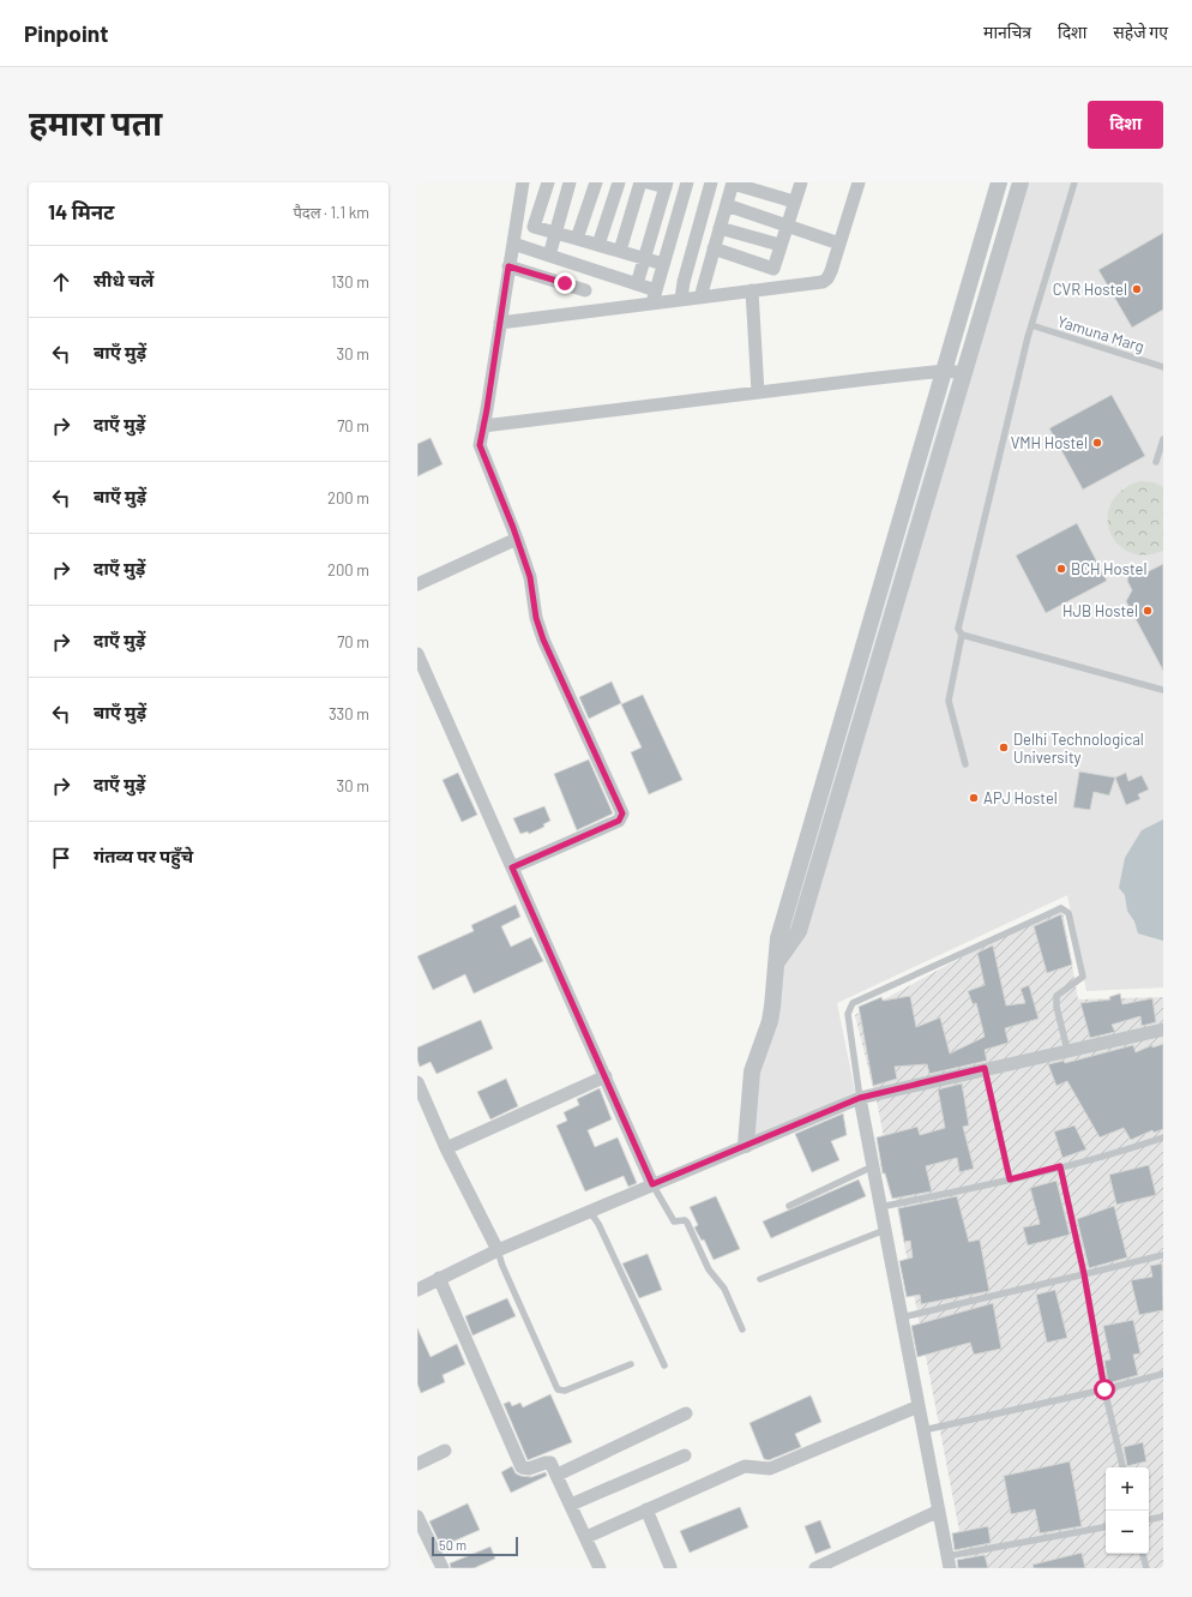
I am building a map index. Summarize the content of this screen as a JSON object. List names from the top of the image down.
{
  "streets": {
    "lane": ["Yamuna Marg"]
  },
  "places": [
    "CVR Hostel",
    "VMH Hostel",
    "BCH Hostel",
    "HJB Hostel",
    "Delhi Technological University",
    "APJ Hostel"
  ],
  "scale_bar": "50 m",
  "page": {
    "header": "Pinpoint",
    "nav": ["मानचित्र", "दिशा", "सहेजे गए"],
    "buttons": "दिशा",
    "title": "हमारा पता",
    "heading": ["14 मिनट", "पैदल · 1.1 km"],
    "list": [
      ["सीधे चलें", "130 m"],
      ["बाएँ मुड़ें", "30 m"],
      ["दाएँ मुड़ें", "70 m"],
      ["बाएँ मुड़ें", "200 m"],
      ["दाएँ मुड़ें", "200 m"],
      ["दाएँ मुड़ें", "70 m"],
      ["बाएँ मुड़ें", "330 m"],
      ["दाएँ मुड़ें", "30 m"],
      "गंतव्य पर पहुँचे"
    ],
    "map_buttons": ["+", "−"],
    "scale": "50 m"
  }
}
